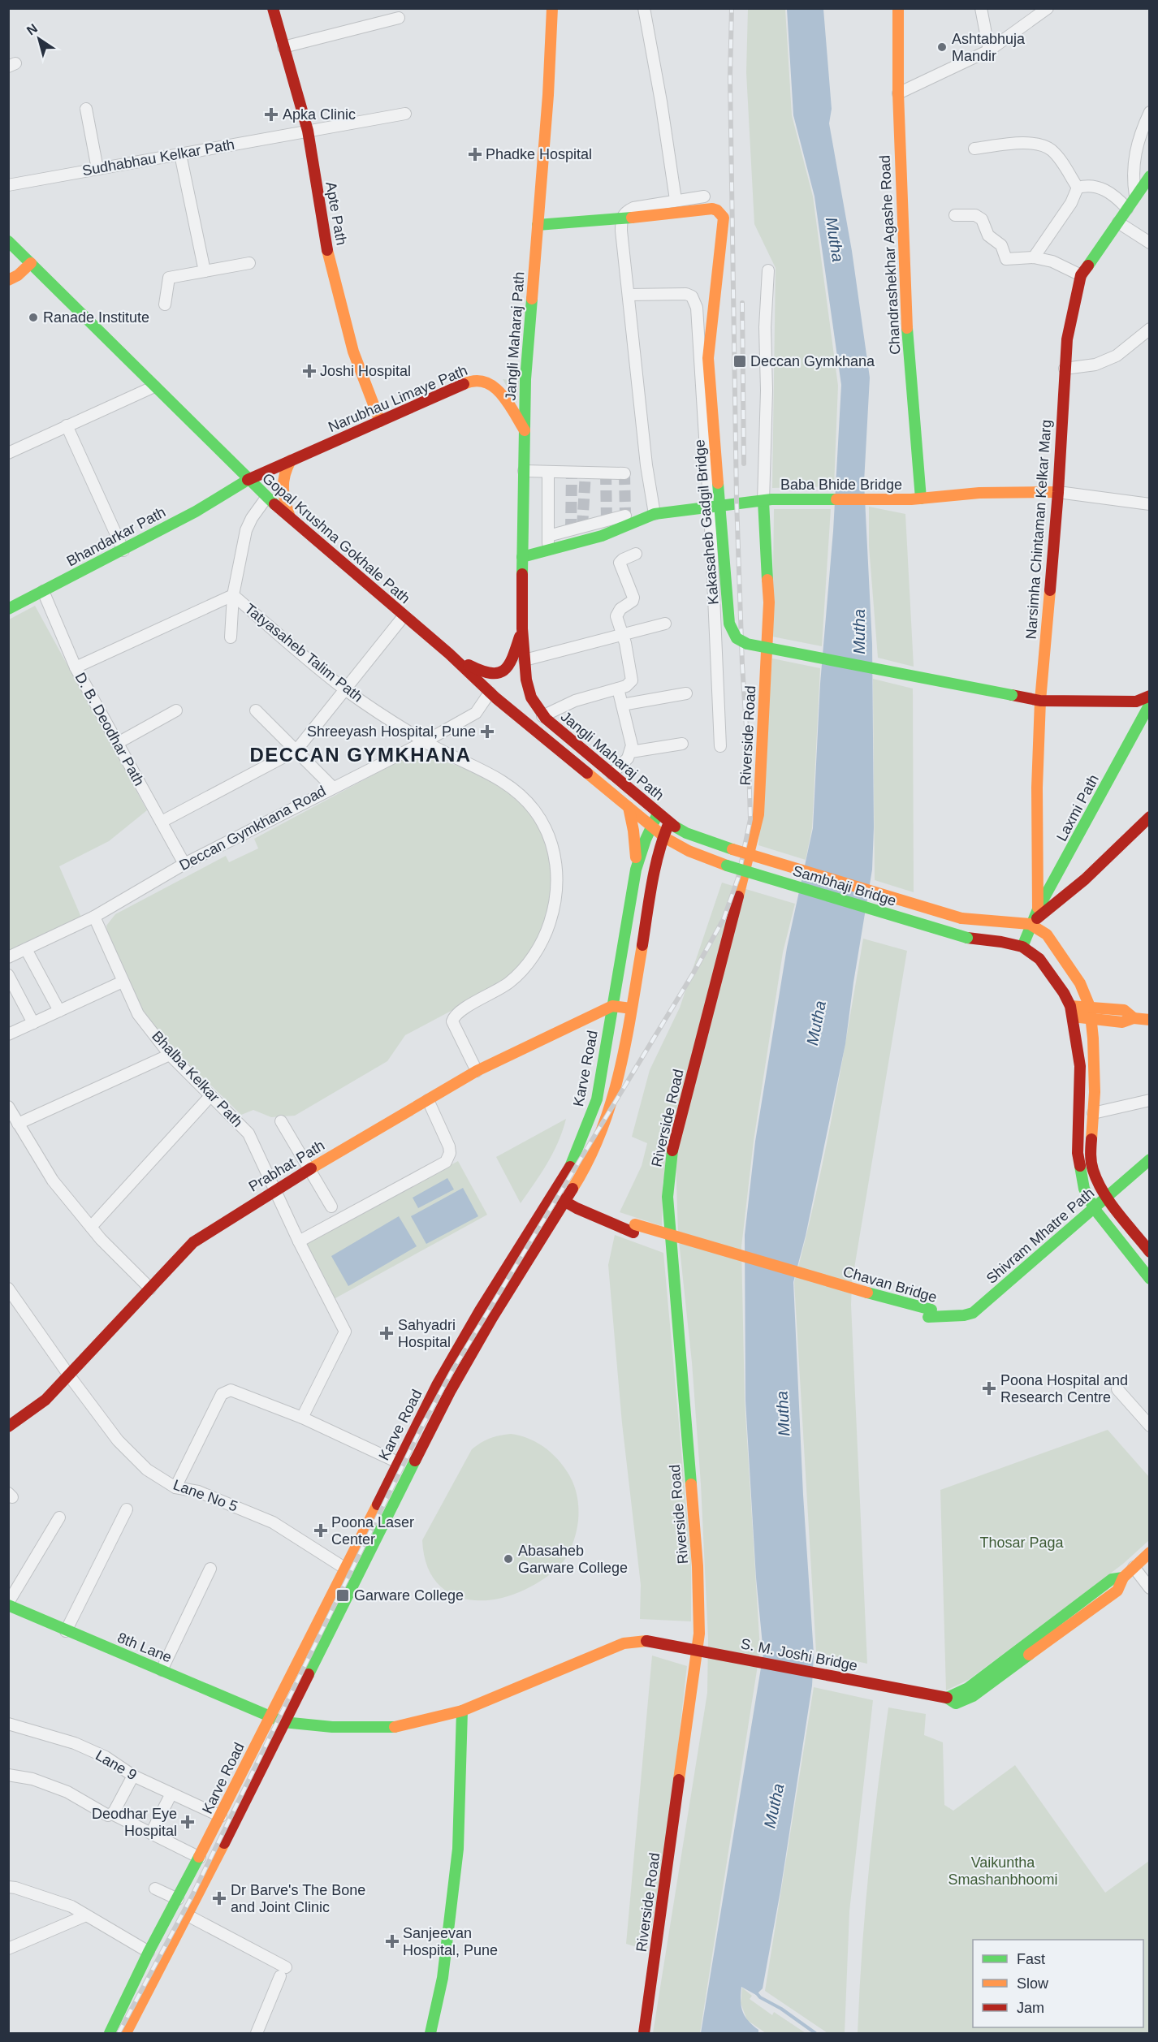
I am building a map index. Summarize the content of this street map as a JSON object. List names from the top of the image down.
{
  "streets": {
    "street": [
      "Sudhabhau Kelkar Path",
      "Apte Path",
      "Chandrashekhar Agashe Road",
      "Jangli Maharaj Path",
      "Narubhau Limaye Path",
      "Baba Bhide Bridge",
      "Kakasaheb Gadgil Bridge",
      "Narsimha Chintaman Kelkar Marg",
      "Bhandarkar Path",
      "Gopal Krushna Gokhale Path",
      "Tatyasaheb Talim Path",
      "D. B. Deodhar Path",
      "Riverside Road",
      "Laxmi Path",
      "Deccan Gymkhana Road",
      "Sambhaji Bridge",
      "Karve Road",
      "Bhalba Kelkar Path",
      "Prabhat Path",
      "Shivram Mhatre Path",
      "Chavan Bridge",
      "Lane No 5",
      "8th Lane",
      "S. M. Joshi Bridge",
      "Lane 9"
    ]
  },
  "crossings": [
    ["Sudhabhau Kelkar Path", "Apte Path"],
    ["Apte Path", "Narubhau Limaye Path"],
    ["Chandrashekhar Agashe Road", "Baba Bhide Bridge"],
    ["Jangli Maharaj Path", "Narubhau Limaye Path"],
    ["Jangli Maharaj Path", "Baba Bhide Bridge"],
    ["Jangli Maharaj Path", "Sambhaji Bridge"],
    ["Jangli Maharaj Path", "Karve Road"],
    ["Narubhau Limaye Path", "Bhandarkar Path"],
    ["Narubhau Limaye Path", "Gopal Krushna Gokhale Path"],
    ["Baba Bhide Bridge", "Narsimha Chintaman Kelkar Marg"],
    ["Baba Bhide Bridge", "Riverside Road"],
    ["Kakasaheb Gadgil Bridge", "Narsimha Chintaman Kelkar Marg"],
    ["Narsimha Chintaman Kelkar Marg", "Laxmi Path"],
    ["Bhandarkar Path", "Gopal Krushna Gokhale Path"],
    ["Bhandarkar Path", "D. B. Deodhar Path"],
    ["Gopal Krushna Gokhale Path", "Deccan Gymkhana Road"],
    ["Gopal Krushna Gokhale Path", "Sambhaji Bridge"],
    ["Gopal Krushna Gokhale Path", "Karve Road"],
    ["Tatyasaheb Talim Path", "Deccan Gymkhana Road"],
    ["Tatyasaheb Talim Path", "Prabhat Path"],
    ["D. B. Deodhar Path", "Deccan Gymkhana Road"],
    ["Laxmi Path", "Sambhaji Bridge"],
    ["Deccan Gymkhana Road", "Bhalba Kelkar Path"],
    ["Sambhaji Bridge", "Karve Road"],
    ["Karve Road", "Prabhat Path"],
    ["Karve Road", "Chavan Bridge"],
    ["Karve Road", "Lane No 5"],
    ["Karve Road", "8th Lane"],
    ["Karve Road", "S. M. Joshi Bridge"],
    ["Karve Road", "Lane 9"],
    ["Bhalba Kelkar Path", "Prabhat Path"],
    ["Prabhat Path", "Lane No 5"],
    ["Shivram Mhatre Path", "Chavan Bridge"],
    ["8th Lane", "S. M. Joshi Bridge"]
  ],
  "districts": ["DECCAN GYMKHANA"],
  "water": ["Mutha"],
  "parks": ["Thosar Paga", "Vaikuntha Smashanbhoomi"],
  "places": {
    "other": ["Ashtabhuja Mandir", "Ranade Institute", "Abasaheb Garware College"],
    "health": [
      "Apka Clinic",
      "Phadke Hospital",
      "Joshi Hospital",
      "Shreeyash Hospital, Pune",
      "Sahyadri Hospital",
      "Poona Hospital and Research Centre",
      "Poona Laser Center",
      "Deodhar Eye Hospital",
      "Dr Barve's The Bone and Joint Clinic",
      "Sanjeevan Hospital, Pune"
    ],
    "transit": ["Deccan Gymkhana", "Garware College"]
  },
  "legend": ["Fast", "Slow", "Jam"],
  "north": "top left"
}
